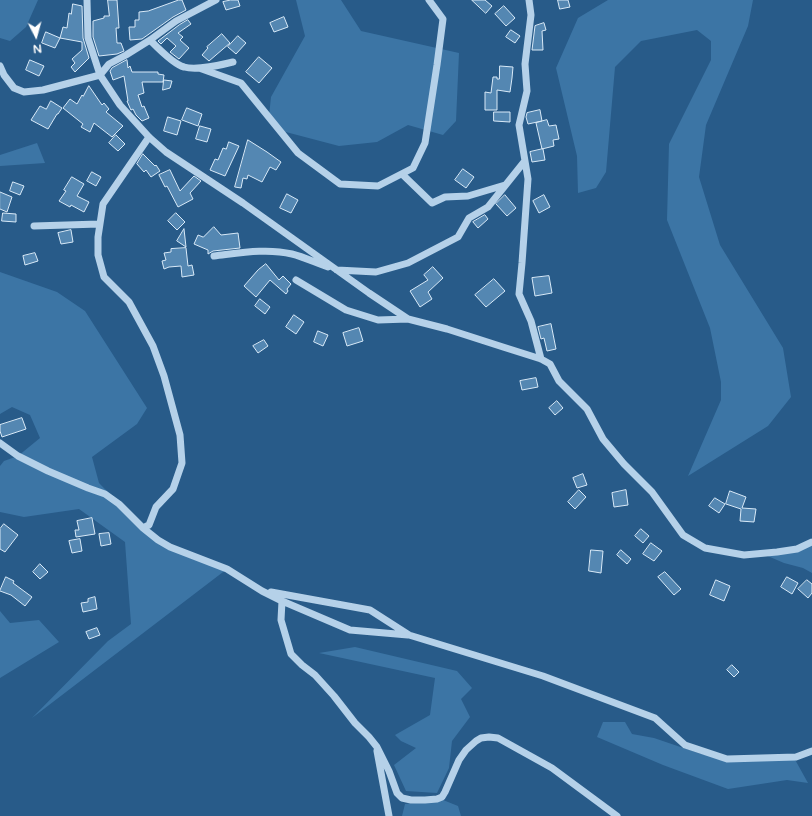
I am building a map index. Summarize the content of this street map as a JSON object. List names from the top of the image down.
{
  "north": "bottom"
}
